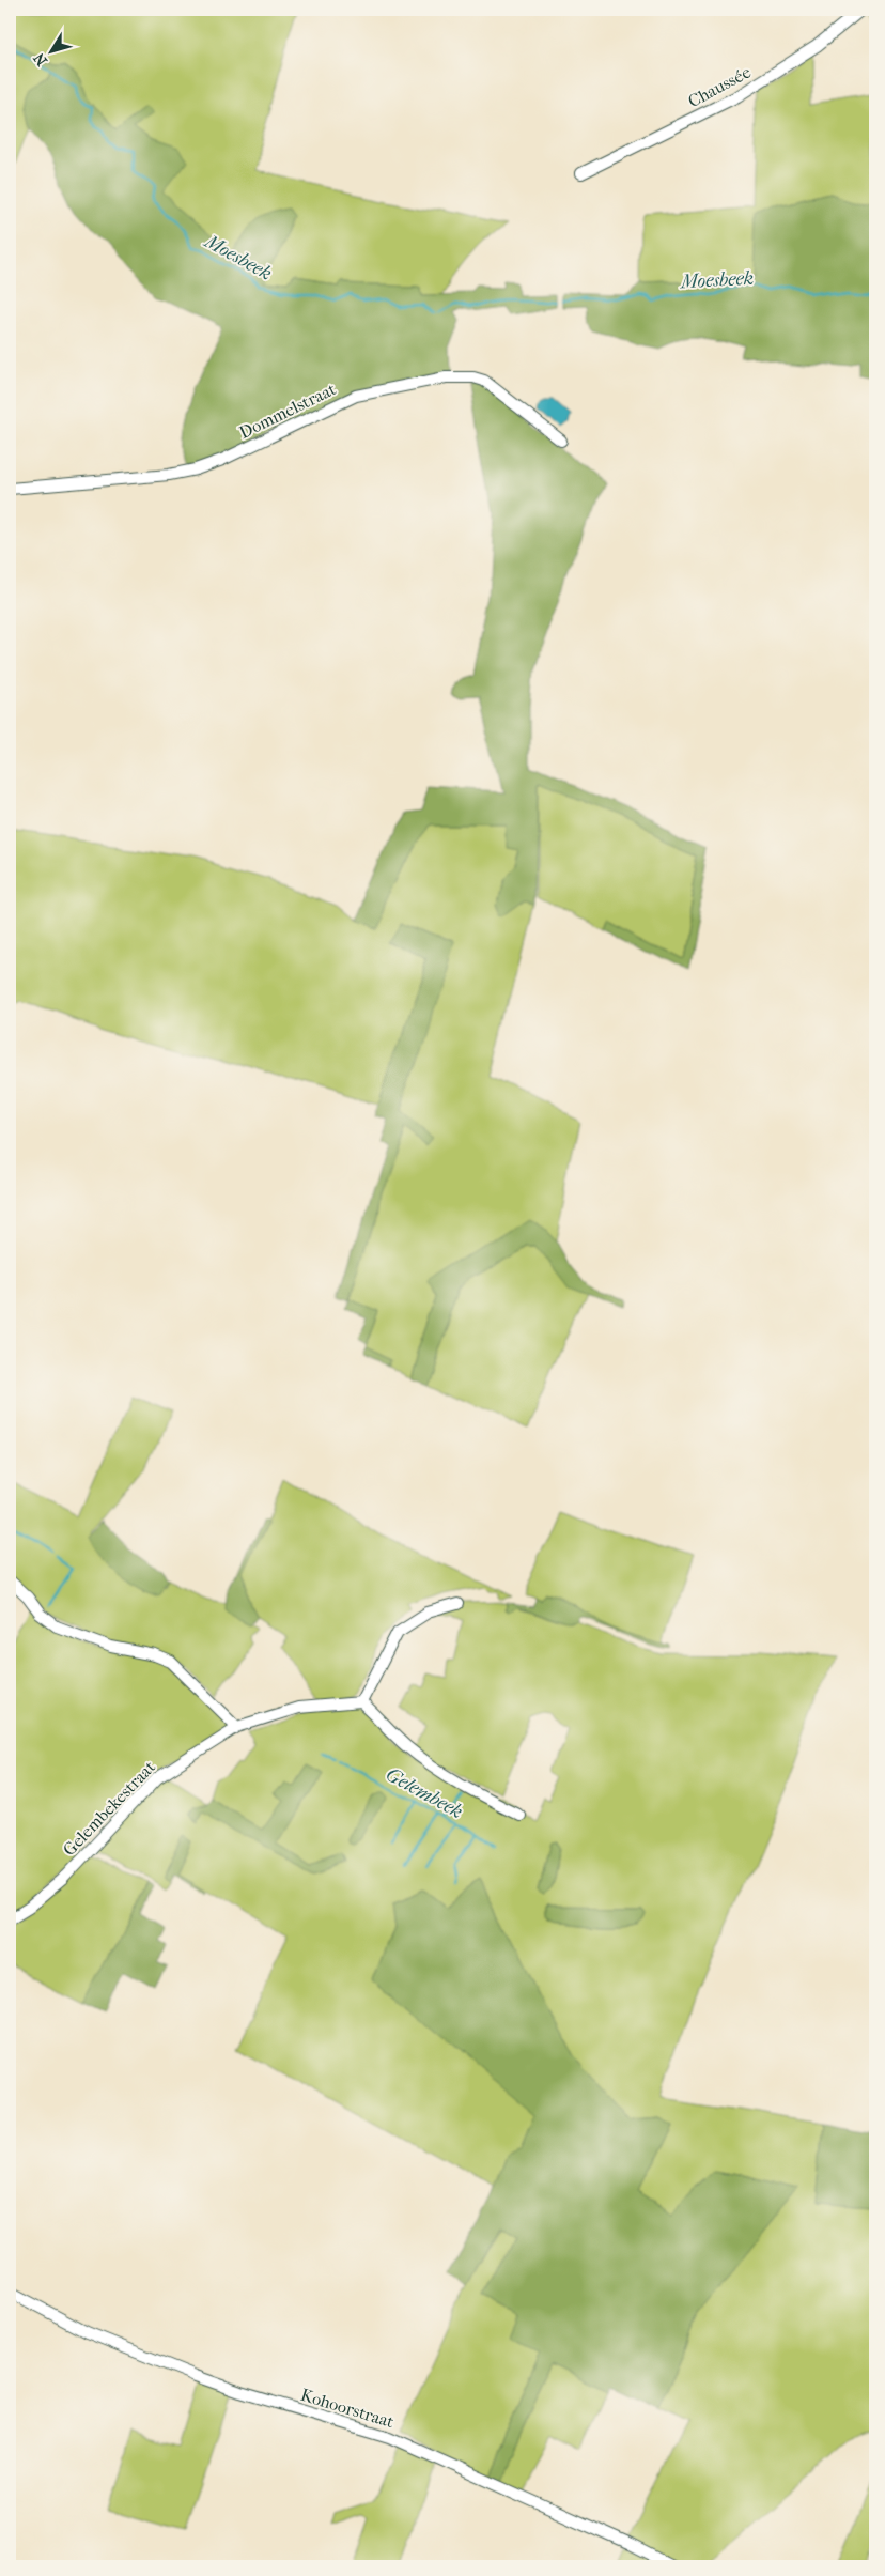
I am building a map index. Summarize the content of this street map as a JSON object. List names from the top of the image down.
{
  "streets": {
    "street": [
      "Chaussée",
      "Dommelstraat",
      "Gelembekestraat",
      "Kohoorstraat"
    ]
  },
  "water": ["Moesbeek", "Gelembeek"],
  "north": "bottom left"
}
